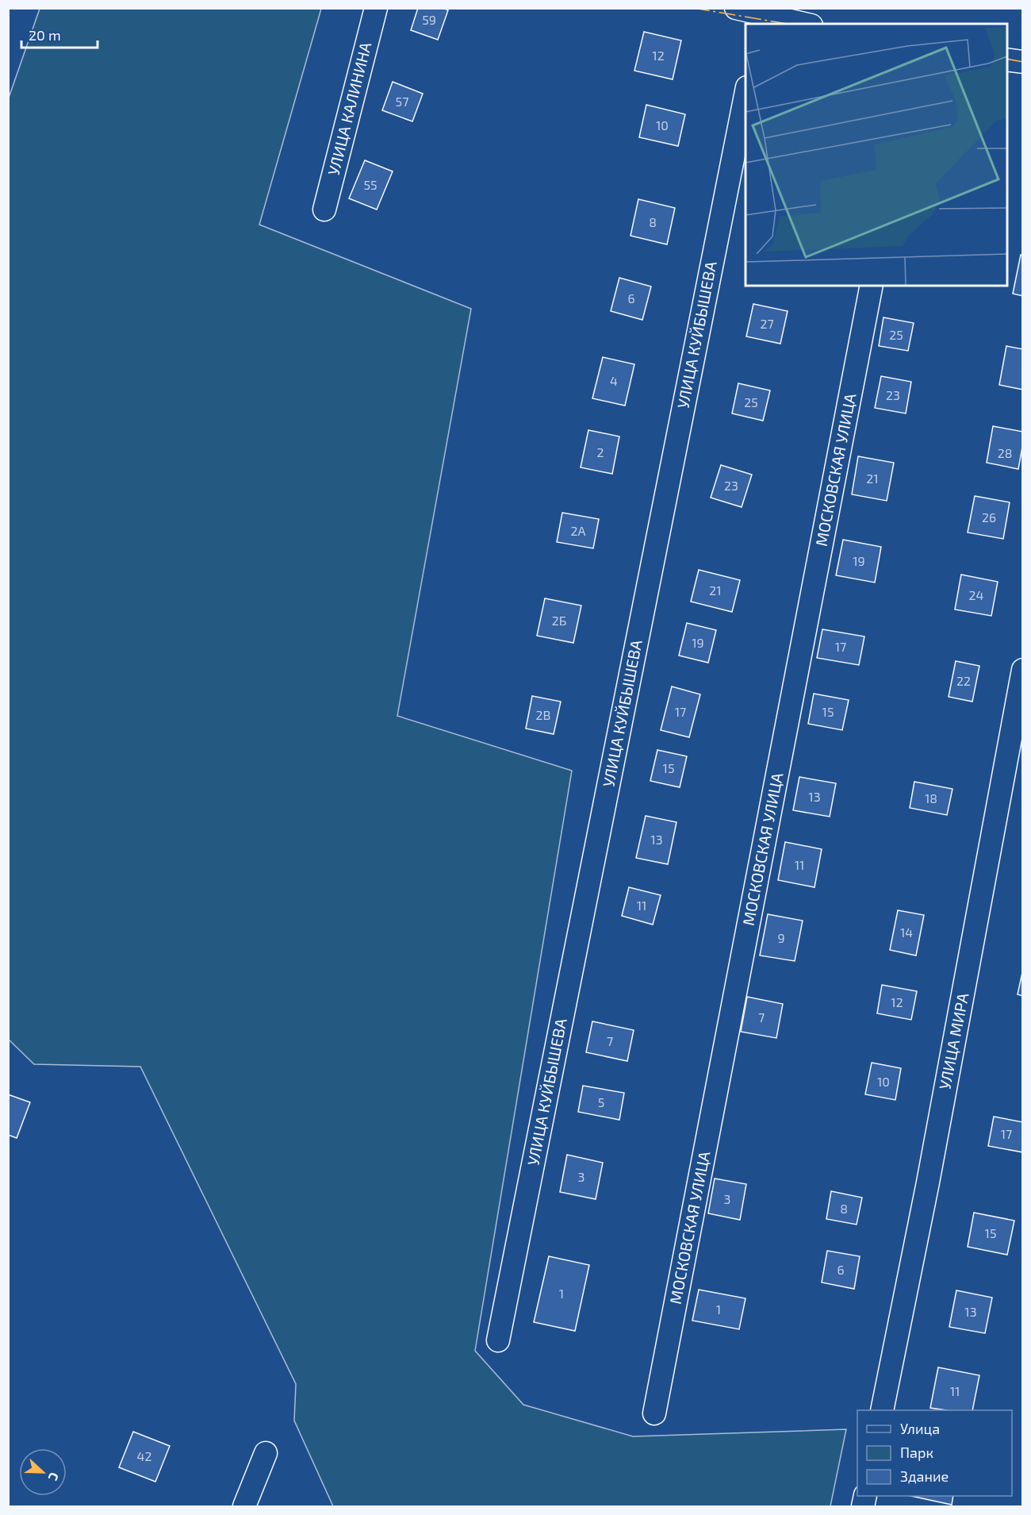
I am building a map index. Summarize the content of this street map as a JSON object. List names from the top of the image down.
{
  "streets": {
    "street": [
      "УЛИЦА КАЛИНИНА",
      "УЛИЦА КУЙБЫШЕВА",
      "МОСКОВСКАЯ УЛИЦА",
      "УЛИЦА МИРА"
    ]
  },
  "house_numbers": [
    "59",
    "12",
    "57",
    "10",
    "55",
    "8",
    "6",
    "27",
    "25",
    "4",
    "23",
    "25",
    "2",
    "28",
    "21",
    "23",
    "26",
    "2А",
    "19",
    "21",
    "24",
    "2Б",
    "19",
    "17",
    "22",
    "17",
    "15",
    "2В",
    "15",
    "13",
    "18",
    "13",
    "11",
    "11",
    "14",
    "9",
    "12",
    "7",
    "7",
    "10",
    "5",
    "17",
    "3",
    "3",
    "8",
    "15",
    "6",
    "1",
    "1",
    "13",
    "11",
    "42"
  ],
  "legend": ["Улица", "Парк", "Здание"],
  "scale_bar": "20 m",
  "north": "right"
}
